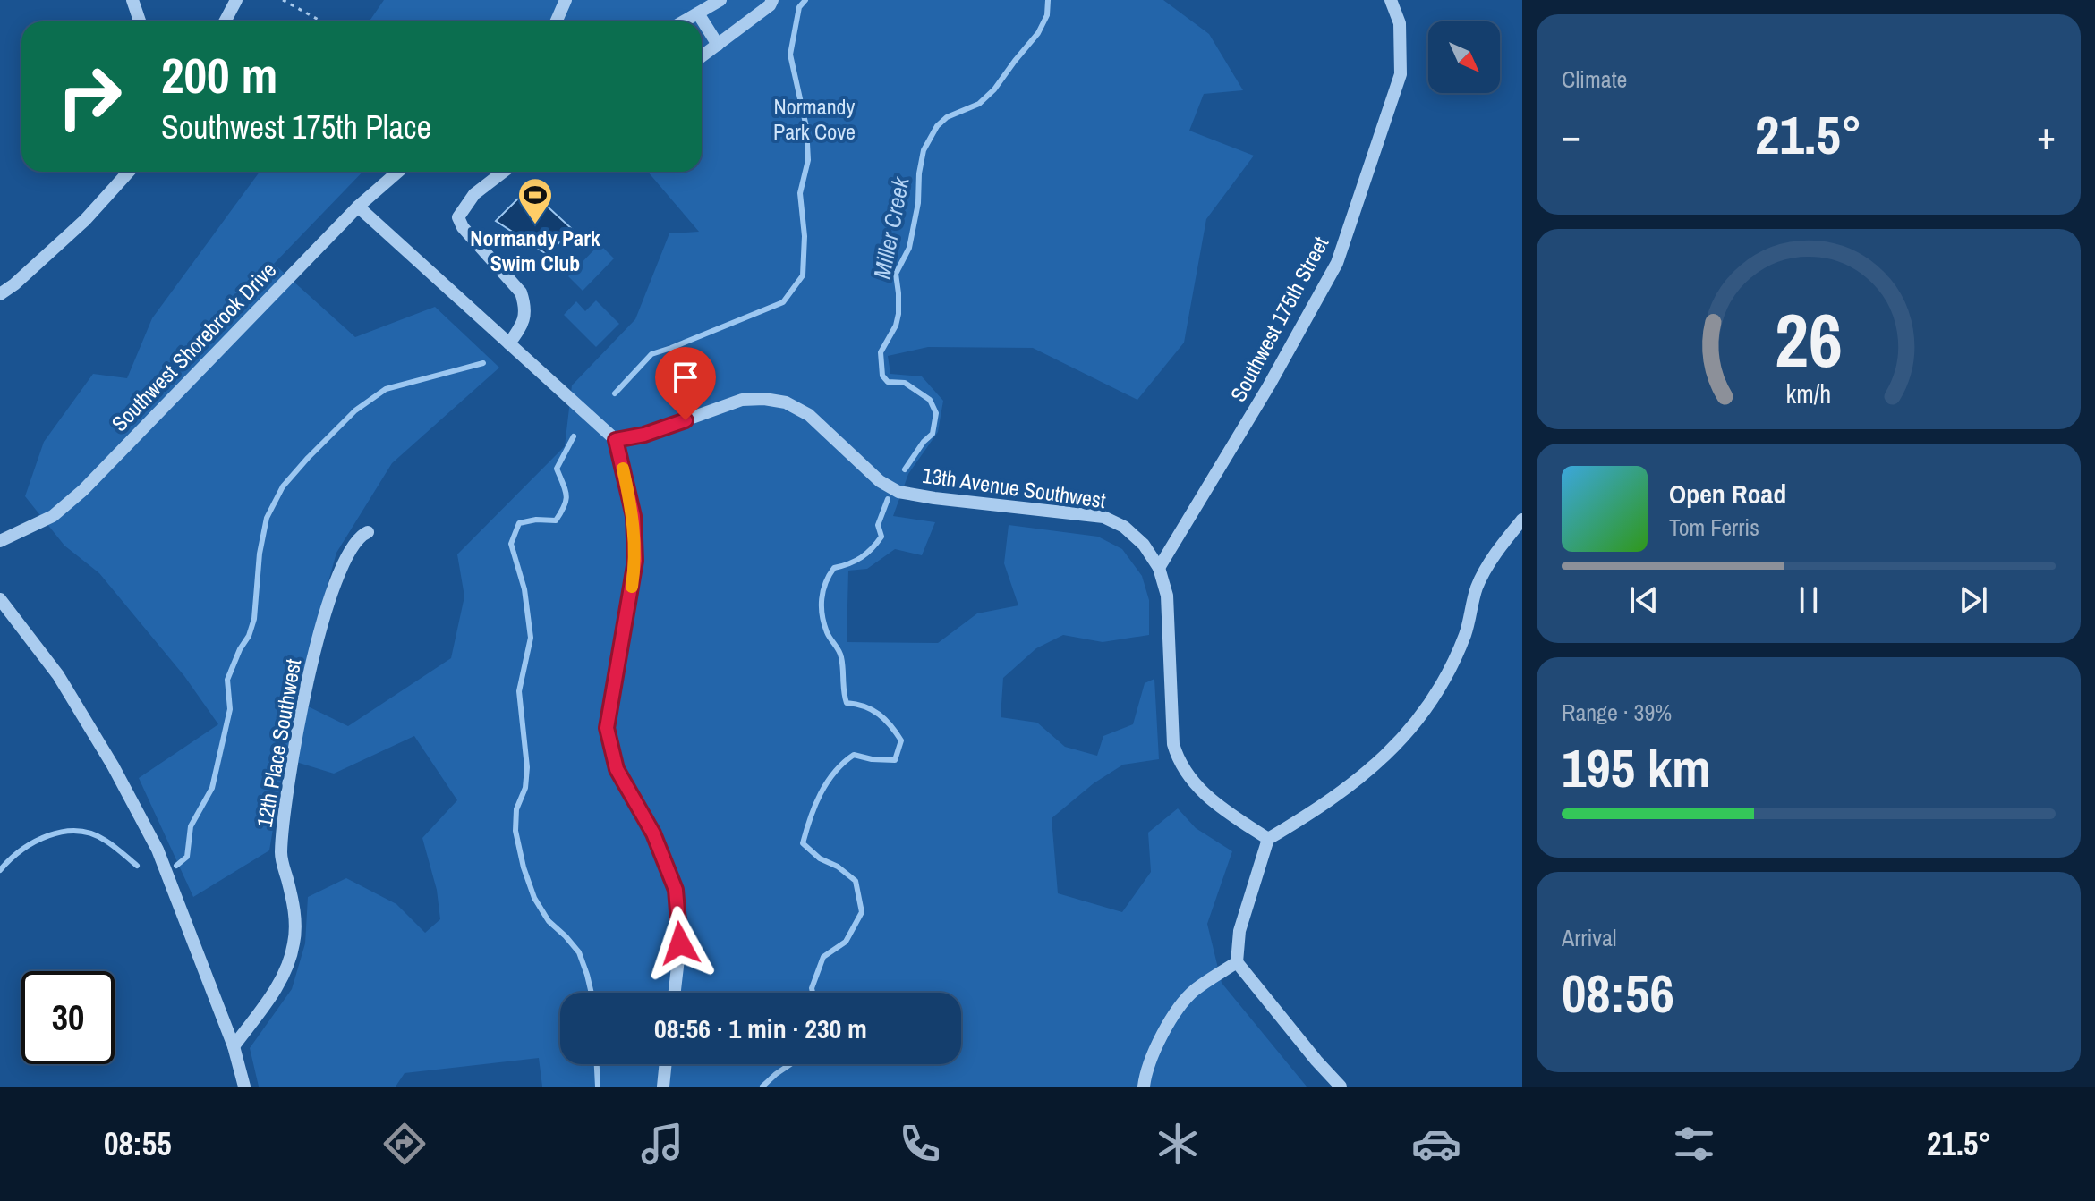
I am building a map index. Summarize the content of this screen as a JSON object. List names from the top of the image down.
{
  "streets": {
    "street": [
      "Southwest 175th Street",
      "Southwest Shorebrook Drive",
      "13th Avenue Southwest",
      "12th Place Southwest"
    ]
  },
  "crossings": [
    ["Southwest 175th Street", "13th Avenue Southwest"]
  ],
  "water": ["Miller Creek"],
  "parks": ["Normandy Park Cove"],
  "places": {
    "sports": ["Normandy Park Swim Club"]
  },
  "north": "bottom right",
  "page": {
    "tile": [
      "Climate",
      ["Range · 39%", "195 km"],
      ["Arrival", "08:56"]
    ],
    "turn": ["200 m", "Southwest 175th Place"],
    "heat": ["−", "21.5°", "+"],
    "song": ["Open Road", "Tom Ferris"],
    "limit": "30",
    "trip": "08:56 · 1 min · 230 m",
    "tabs": ["08:55", "21.5°"],
    "gauge": ["26", "km/h"]
  }
}
